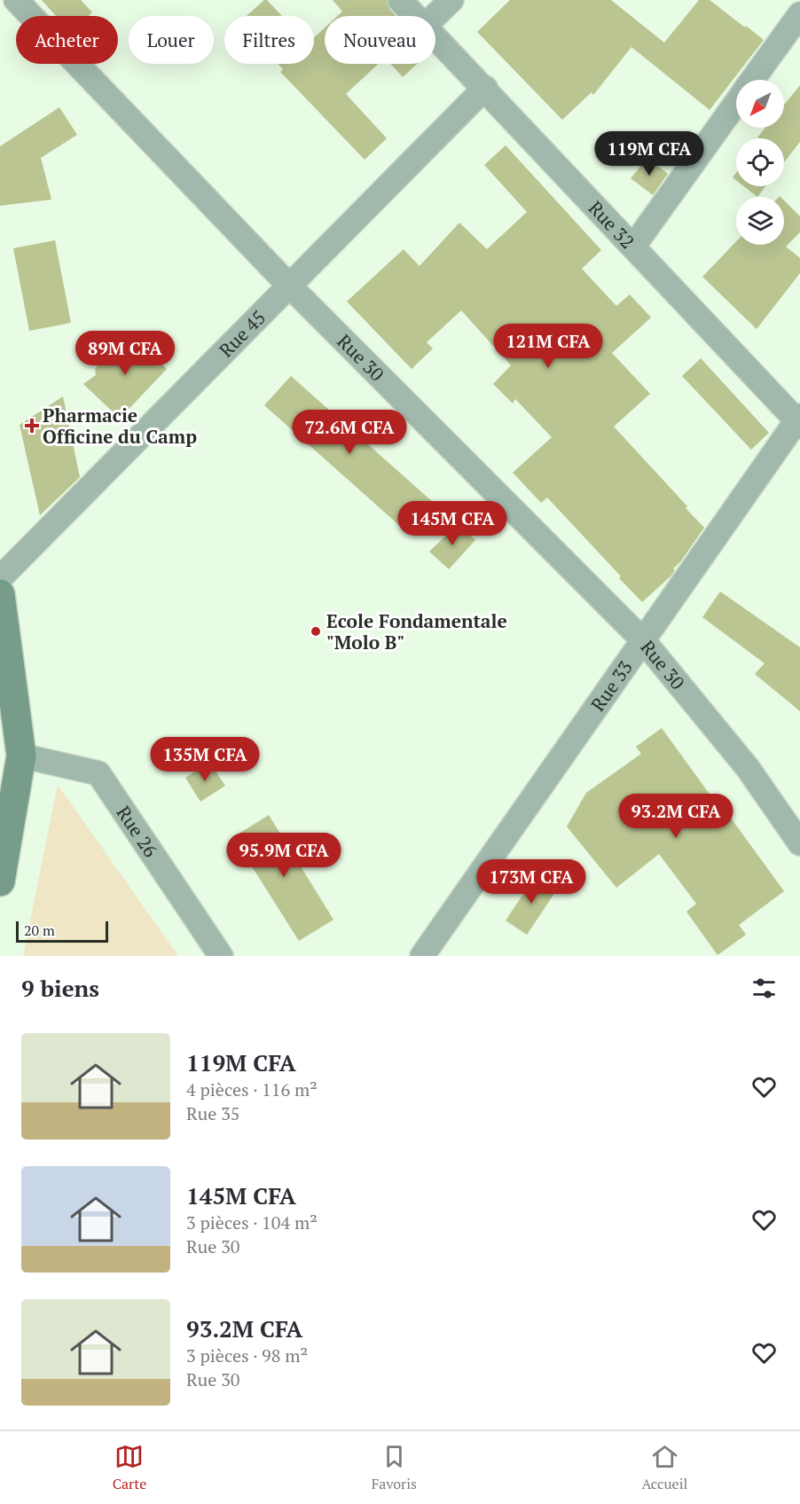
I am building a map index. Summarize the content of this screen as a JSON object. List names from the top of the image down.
{
  "streets": {
    "street": [
      "Rue 32",
      "Rue 45",
      "Rue 30",
      "Rue 33",
      "Rue 26"
    ]
  },
  "crossings": [
    ["Rue 32", "Rue 45"],
    ["Rue 32", "Rue 33"],
    ["Rue 45", "Rue 30"],
    ["Rue 30", "Rue 33"]
  ],
  "places": {
    "health": ["Pharmacie Officine du Camp"],
    "other": ["Ecole Fondamentale \"Molo B\""]
  },
  "scale_bar": "20 m",
  "north": "bottom left",
  "page": {
    "chip": [
      "Acheter",
      "Louer",
      "Filtres",
      "Nouveau"
    ],
    "price": [
      "119M CFA",
      "121M CFA",
      "89M CFA",
      "72.6M CFA",
      "145M CFA",
      "135M CFA",
      "93.2M CFA",
      "95.9M CFA",
      "173M CFA"
    ],
    "scale": "20 m",
    "heading": "9 biens",
    "list": [
      {
        "name": "119M CFA",
        "note": "4 pièces · 116 m² · Rue 35"
      },
      {
        "name": "145M CFA",
        "note": "3 pièces · 104 m² · Rue 30"
      },
      {
        "name": "93.2M CFA",
        "note": "3 pièces · 98 m² · Rue 30"
      }
    ],
    "tabs": ["Carte", "Favoris", "Accueil"]
  }
}
